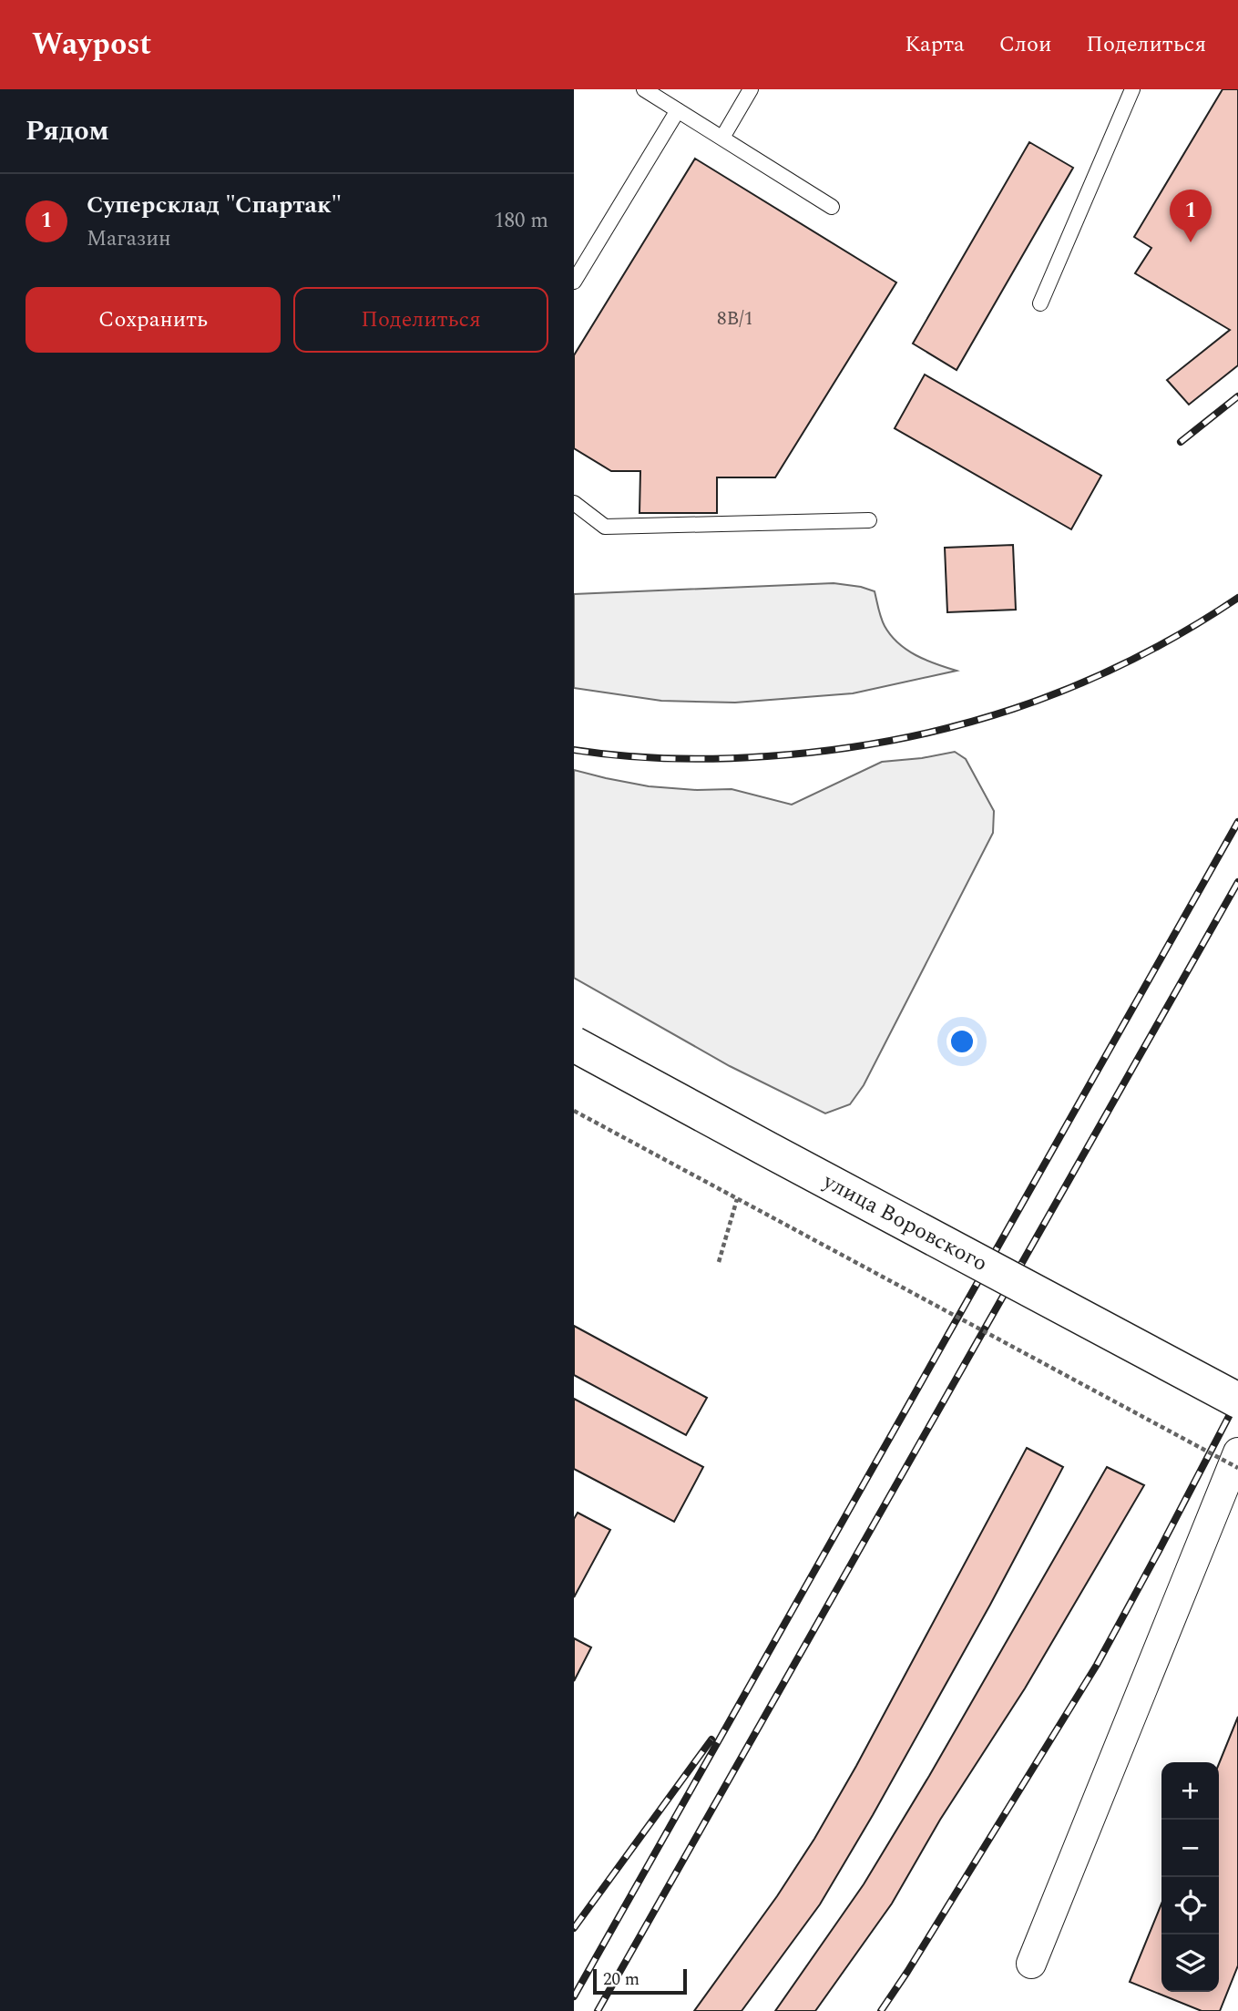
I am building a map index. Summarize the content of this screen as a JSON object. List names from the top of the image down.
{
  "streets": {
    "main road": ["улица Воровского"]
  },
  "house_numbers": ["8В/1"],
  "scale_bar": "20 m",
  "page": {
    "header": "Waypost",
    "nav": ["Карта", "Слои", "Поделиться"],
    "heading": "Рядом",
    "list": [
      {
        "mark": "1",
        "name": "Суперсклад \"Спартак\"",
        "note": "Магазин",
        "value": "180 m"
      }
    ],
    "pins": "1",
    "buttons": ["Сохранить", "Поделиться"],
    "map_buttons": ["+", "−"],
    "scale": "20 m"
  }
}
